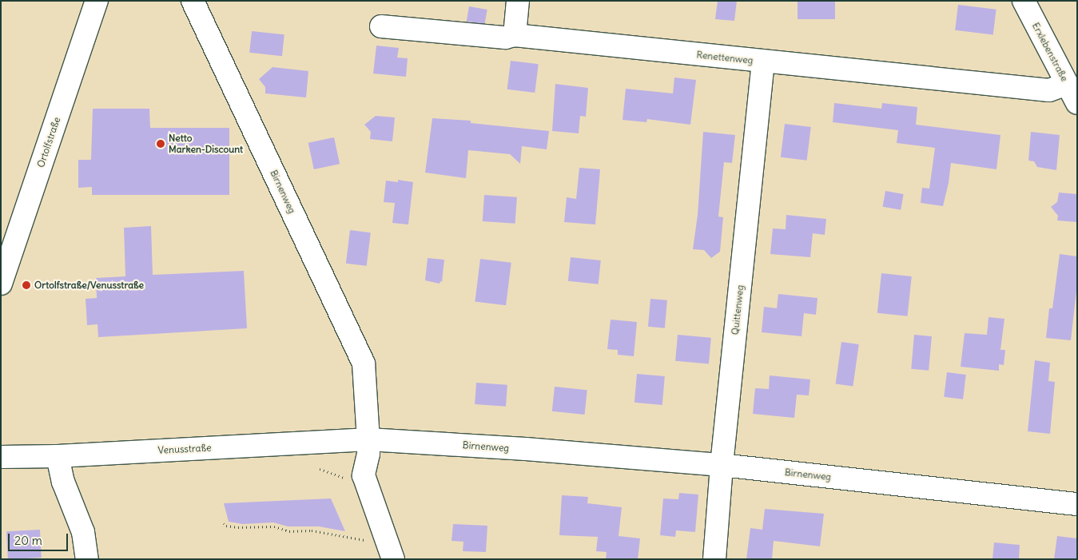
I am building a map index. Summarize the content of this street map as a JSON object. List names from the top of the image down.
{
  "streets": {
    "street": [
      "Erxlebenstraße",
      "Renettenweg",
      "Ortolfstraße",
      "Birnenweg",
      "Quittenweg",
      "Venusstraße"
    ]
  },
  "crossings": [
    ["Erxlebenstraße", "Renettenweg"],
    ["Renettenweg", "Quittenweg"],
    ["Birnenweg", "Quittenweg"],
    ["Birnenweg", "Venusstraße"]
  ],
  "places": ["Netto Marken-Discount", "Ortolfstraße/Venusstraße"],
  "scale_bar": "20 m"
}
